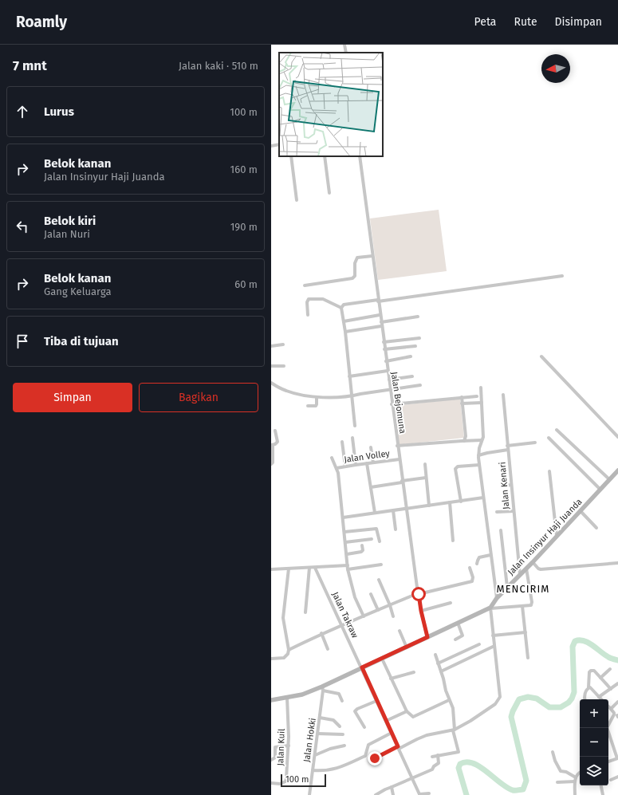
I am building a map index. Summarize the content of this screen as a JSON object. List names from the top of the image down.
{
  "streets": {
    "street": [
      "Jalan Bejomuna",
      "Jalan Volley",
      "Jalan Kenari",
      "Jalan Insinyur Haji Juanda",
      "Jalan Takraw",
      "Jalan Hokki",
      "Jalan Kuil"
    ]
  },
  "crossings": [
    ["Jalan Bejomuna", "Jalan Volley"],
    ["Jalan Kenari", "Jalan Insinyur Haji Juanda"]
  ],
  "districts": ["MENCIRIM"],
  "scale_bar": "100 m",
  "north": "left",
  "page": {
    "header": "Roamly",
    "nav": ["Peta", "Rute", "Disimpan"],
    "heading": ["7 mnt", "Jalan kaki · 510 m"],
    "list": [
      ["Lurus", "100 m"],
      ["Belok kanan", "Jalan Insinyur Haji Juanda", "160 m"],
      ["Belok kiri", "Jalan Nuri", "190 m"],
      ["Belok kanan", "Gang Keluarga", "60 m"],
      "Tiba di tujuan"
    ],
    "buttons": ["Simpan", "Bagikan"],
    "map_buttons": ["+", "−"],
    "scale": "100 m"
  }
}
